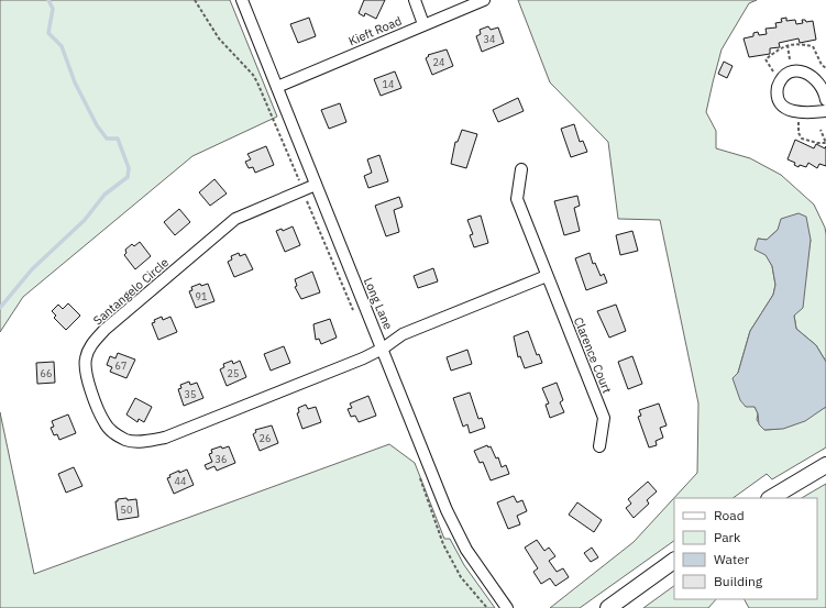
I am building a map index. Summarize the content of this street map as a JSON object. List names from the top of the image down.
{
  "streets": {
    "street": [
      "Kieft Road",
      "Santangelo Circle",
      "Long Lane",
      "Clarence Court"
    ]
  },
  "crossings": [
    ["Kieft Road", "Long Lane"],
    ["Santangelo Circle", "Long Lane"]
  ],
  "house_numbers": [
    "34",
    "24",
    "14",
    "91",
    "67",
    "66",
    "25",
    "35",
    "26",
    "36",
    "44",
    "50"
  ],
  "legend": [
    "Road",
    "Park",
    "Water",
    "Building"
  ]
}
